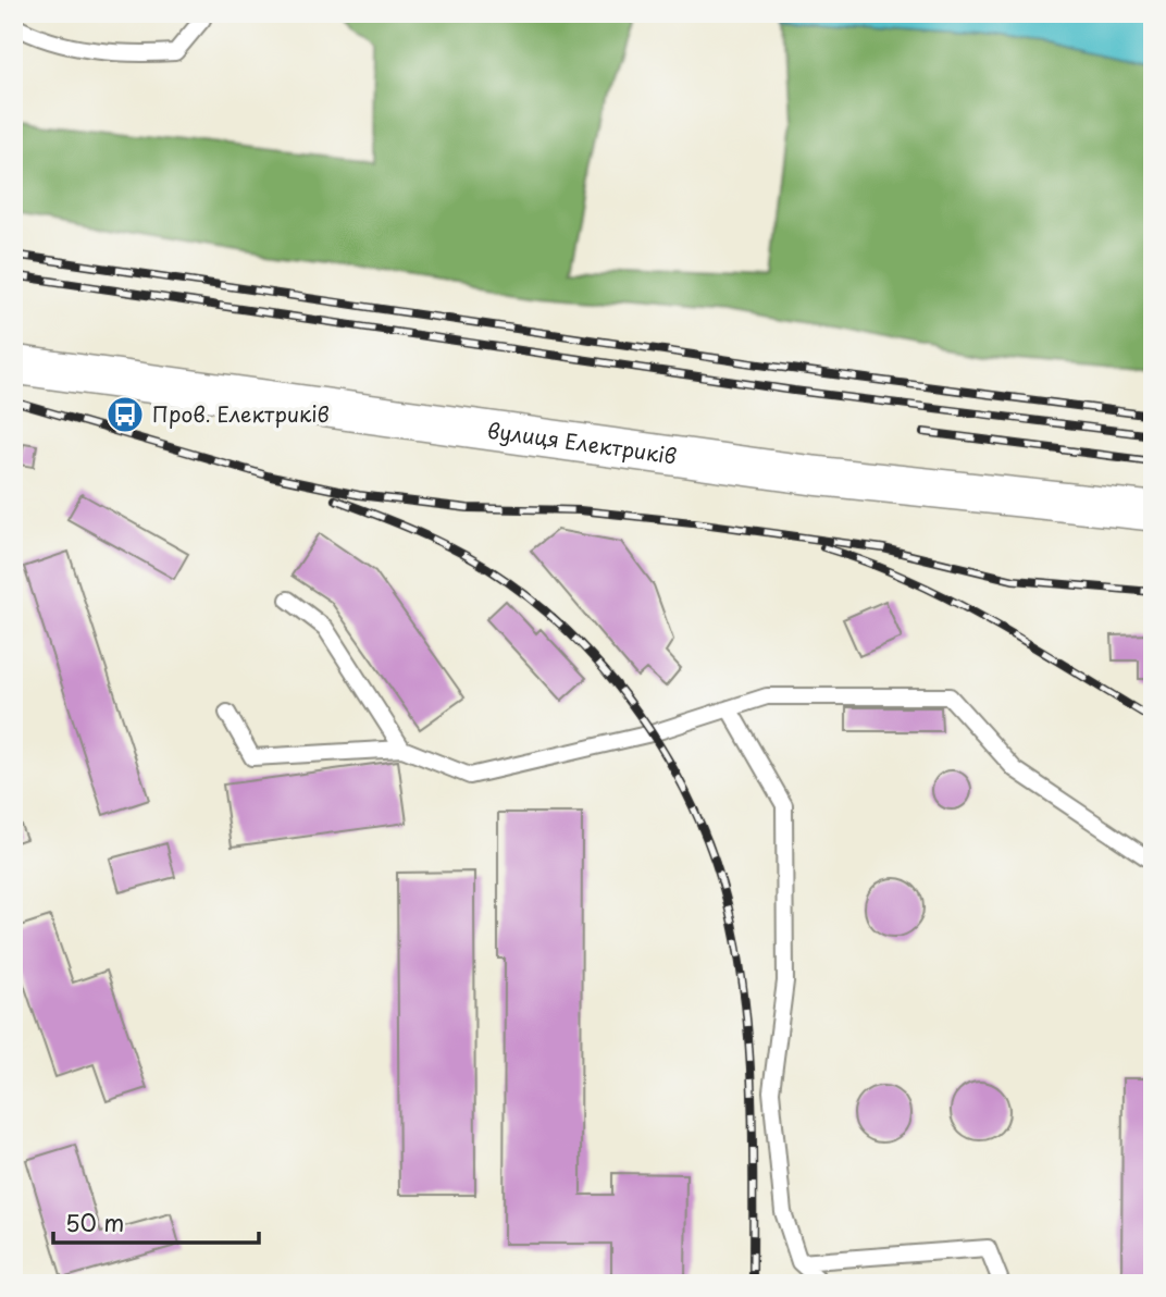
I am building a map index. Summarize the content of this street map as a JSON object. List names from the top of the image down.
{
  "streets": {
    "street": ["вулиця Електриків"]
  },
  "places": {
    "bus stop": ["Пров. Електриків"]
  },
  "scale_bar": "50 m"
}
